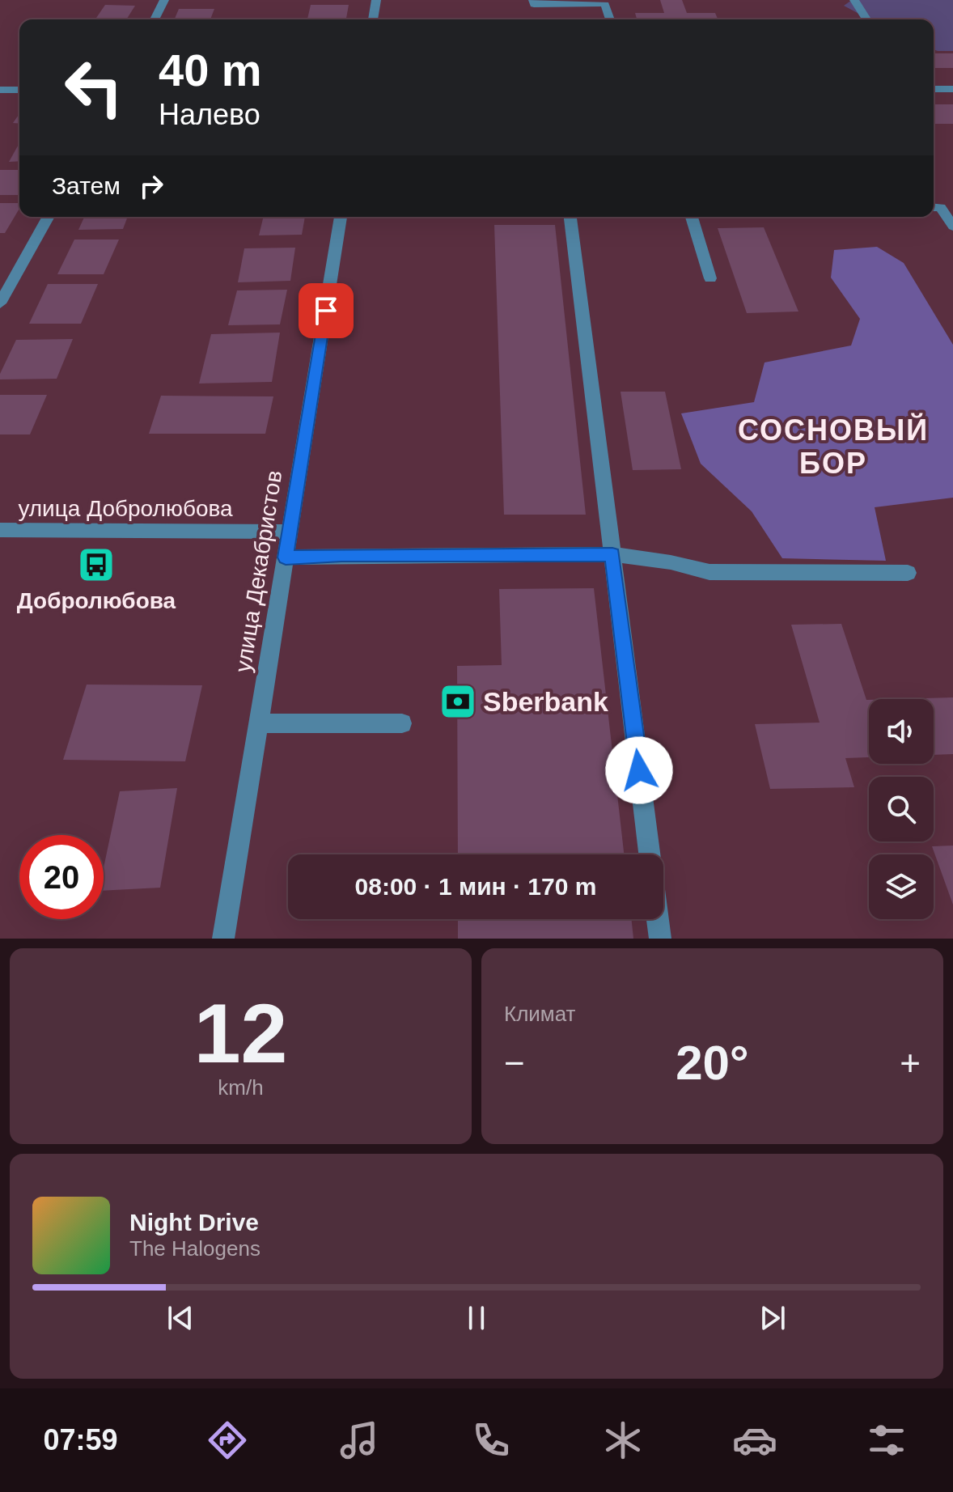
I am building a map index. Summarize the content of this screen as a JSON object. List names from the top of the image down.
{
  "streets": {
    "street": ["улица Добролюбова", "улица Декабристов"]
  },
  "crossings": [
    ["улица Добролюбова", "улица Декабристов"]
  ],
  "districts": ["СОСНОВЫЙ БОР"],
  "places": {
    "bus stop": ["Добролюбова"],
    "bank": ["Sberbank"]
  },
  "page": {
    "turn": ["40 m", "Налево"],
    "then": "Затем",
    "limit": "20",
    "trip": "08:00 · 1 мин · 170 m",
    "tile": [
      ["12", "km/h"],
      "Климат"
    ],
    "heat": ["−", "20°", "+"],
    "song": ["Night Drive", "The Halogens"],
    "tabs": "07:59"
  }
}
